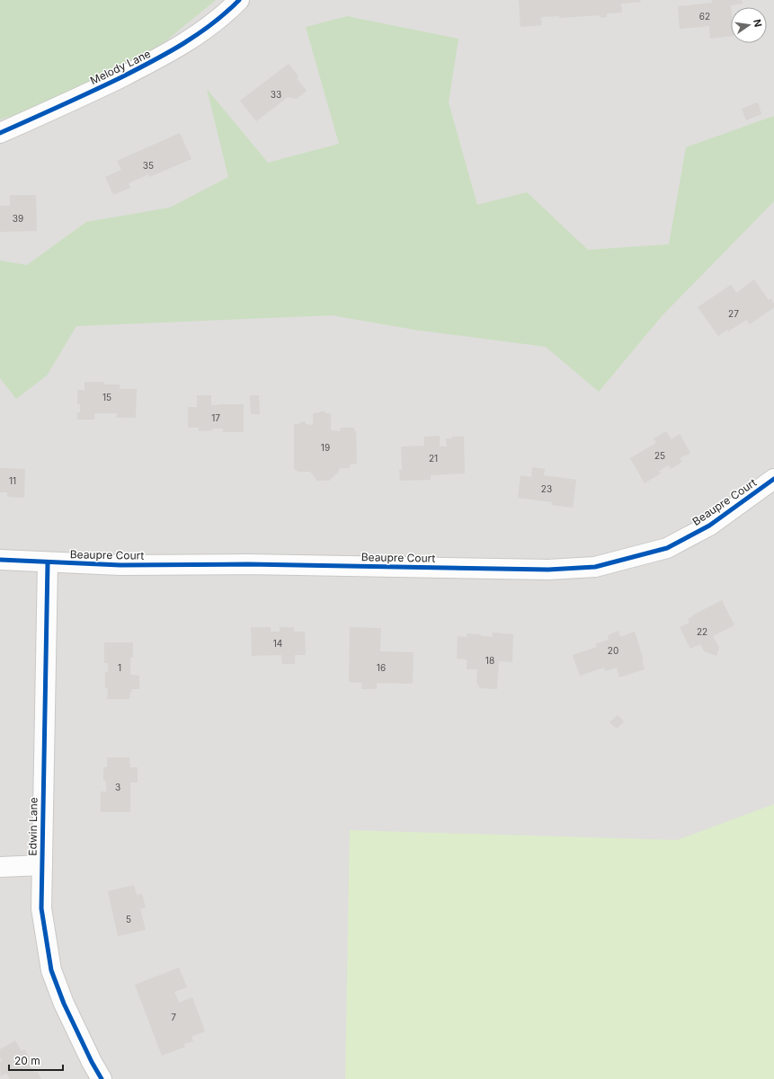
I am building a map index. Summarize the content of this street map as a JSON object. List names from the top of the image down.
{
  "streets": {
    "street": ["Melody Lane", "Beaupre Court", "Edwin Lane"]
  },
  "crossings": [
    ["Beaupre Court", "Edwin Lane"]
  ],
  "house_numbers": [
    "62",
    "33",
    "35",
    "39",
    "27",
    "15",
    "17",
    "19",
    "25",
    "21",
    "11",
    "23",
    "22",
    "14",
    "20",
    "18",
    "1",
    "16",
    "3",
    "5",
    "7"
  ],
  "scale_bar": "20 m",
  "north": "right"
}
